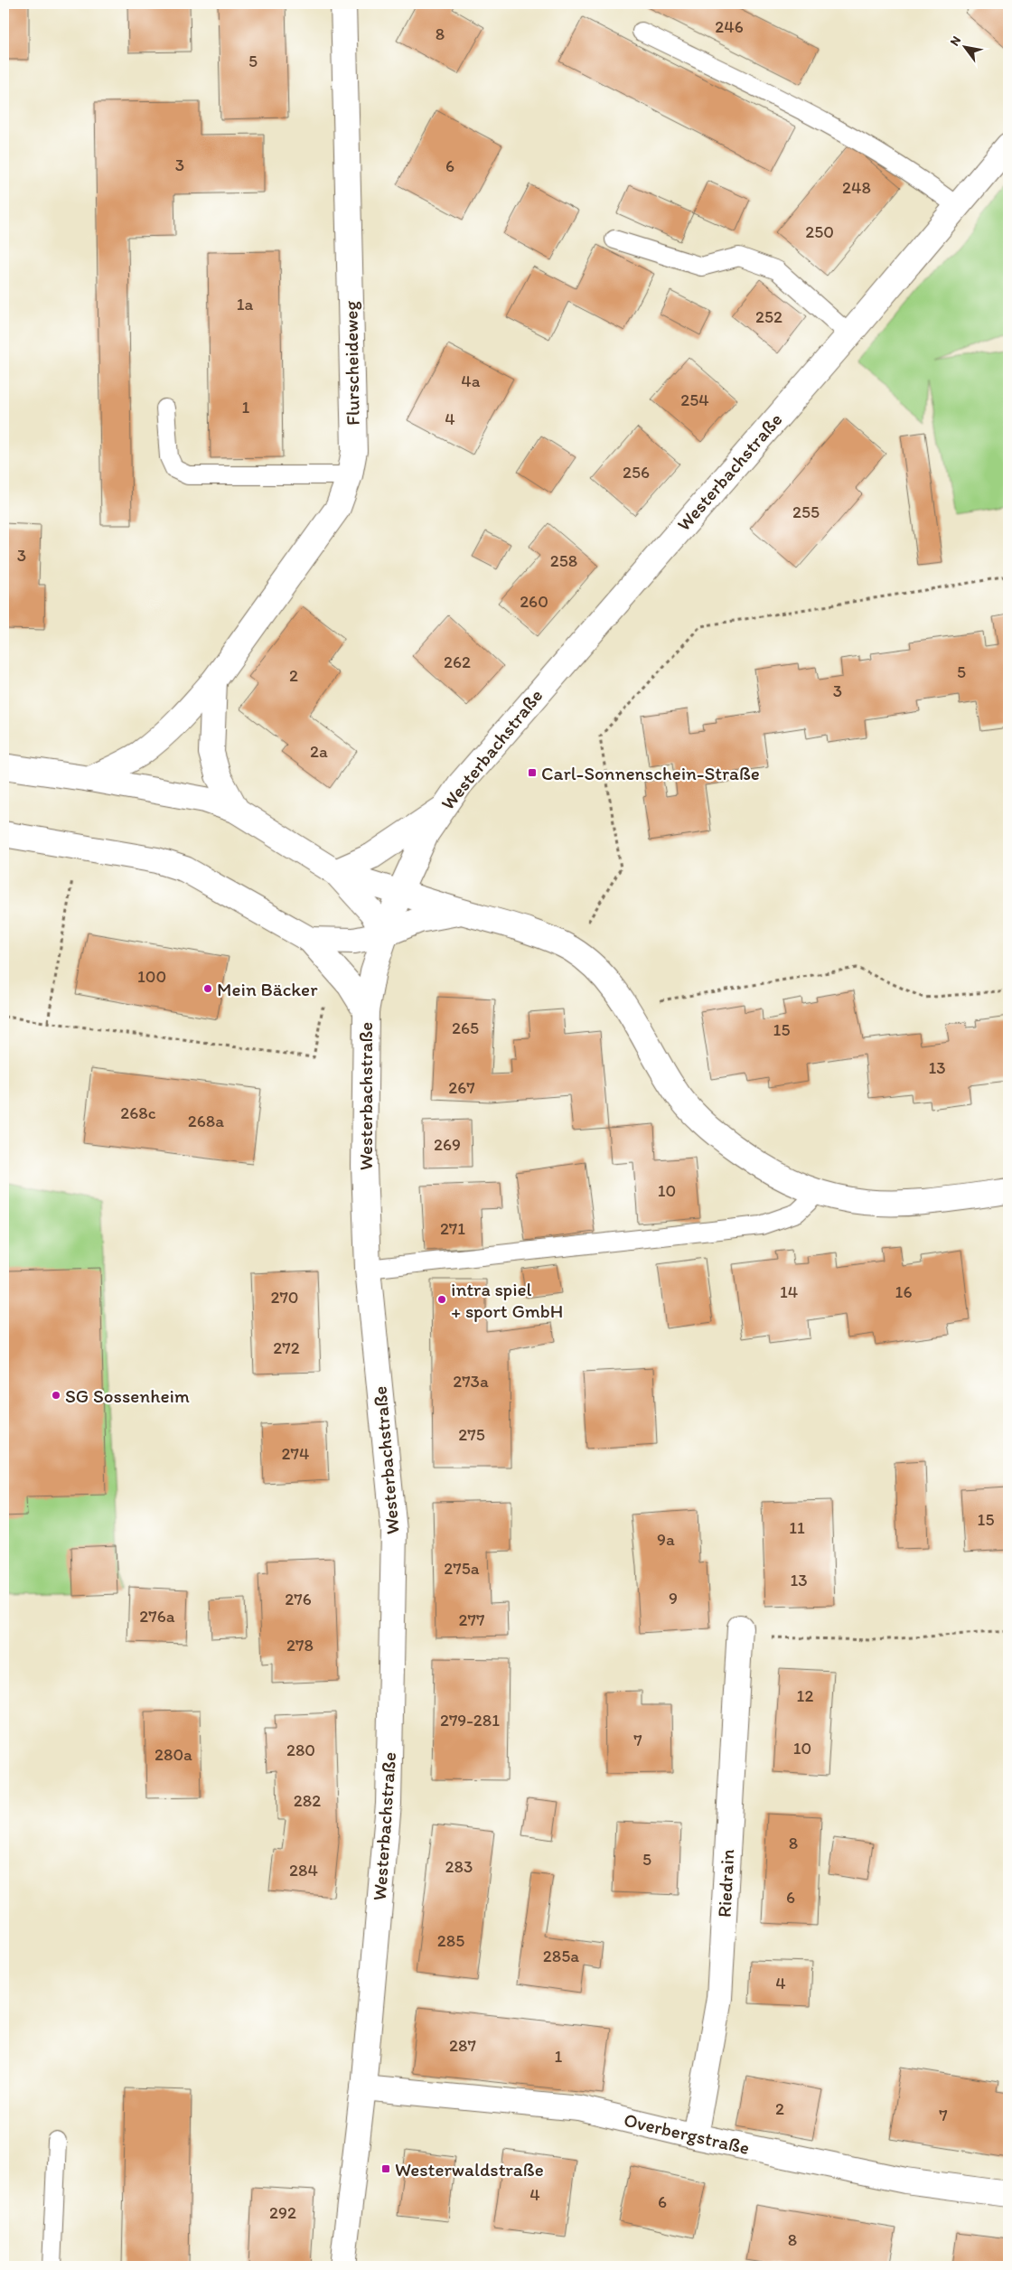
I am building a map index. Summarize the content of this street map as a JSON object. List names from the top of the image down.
{
  "streets": {
    "street": [
      "Flurscheideweg",
      "Westerbachstraße",
      "Riedrain",
      "Overbergstraße"
    ]
  },
  "crossings": [
    ["Westerbachstraße", "Overbergstraße"],
    ["Riedrain", "Overbergstraße"]
  ],
  "places": {
    "transit": ["Carl-Sonnenschein-Straße", "Westerwaldstraße"],
    "other": ["Mein Bäcker", "intra spiel + sport GmbH", "SG Sossenheim"]
  },
  "house_numbers": [
    "246",
    "8",
    "5",
    "3",
    "6",
    "248",
    "250",
    "1a",
    "252",
    "4a",
    "254",
    "1",
    "4",
    "256",
    "255",
    "3",
    "258",
    "260",
    "262",
    "5",
    "2",
    "3",
    "2a",
    "100",
    "265",
    "15",
    "13",
    "267",
    "268c",
    "268a",
    "269",
    "10",
    "271",
    "14",
    "16",
    "270",
    "272",
    "273a",
    "275",
    "274",
    "15",
    "11",
    "9a",
    "275a",
    "13",
    "9",
    "276",
    "276a",
    "277",
    "278",
    "12",
    "279-281",
    "7",
    "10",
    "280",
    "280a",
    "282",
    "8",
    "5",
    "283",
    "284",
    "6",
    "285",
    "285a",
    "4",
    "287",
    "1",
    "2",
    "7",
    "4",
    "6",
    "292",
    "8"
  ],
  "north": "top left"
}
